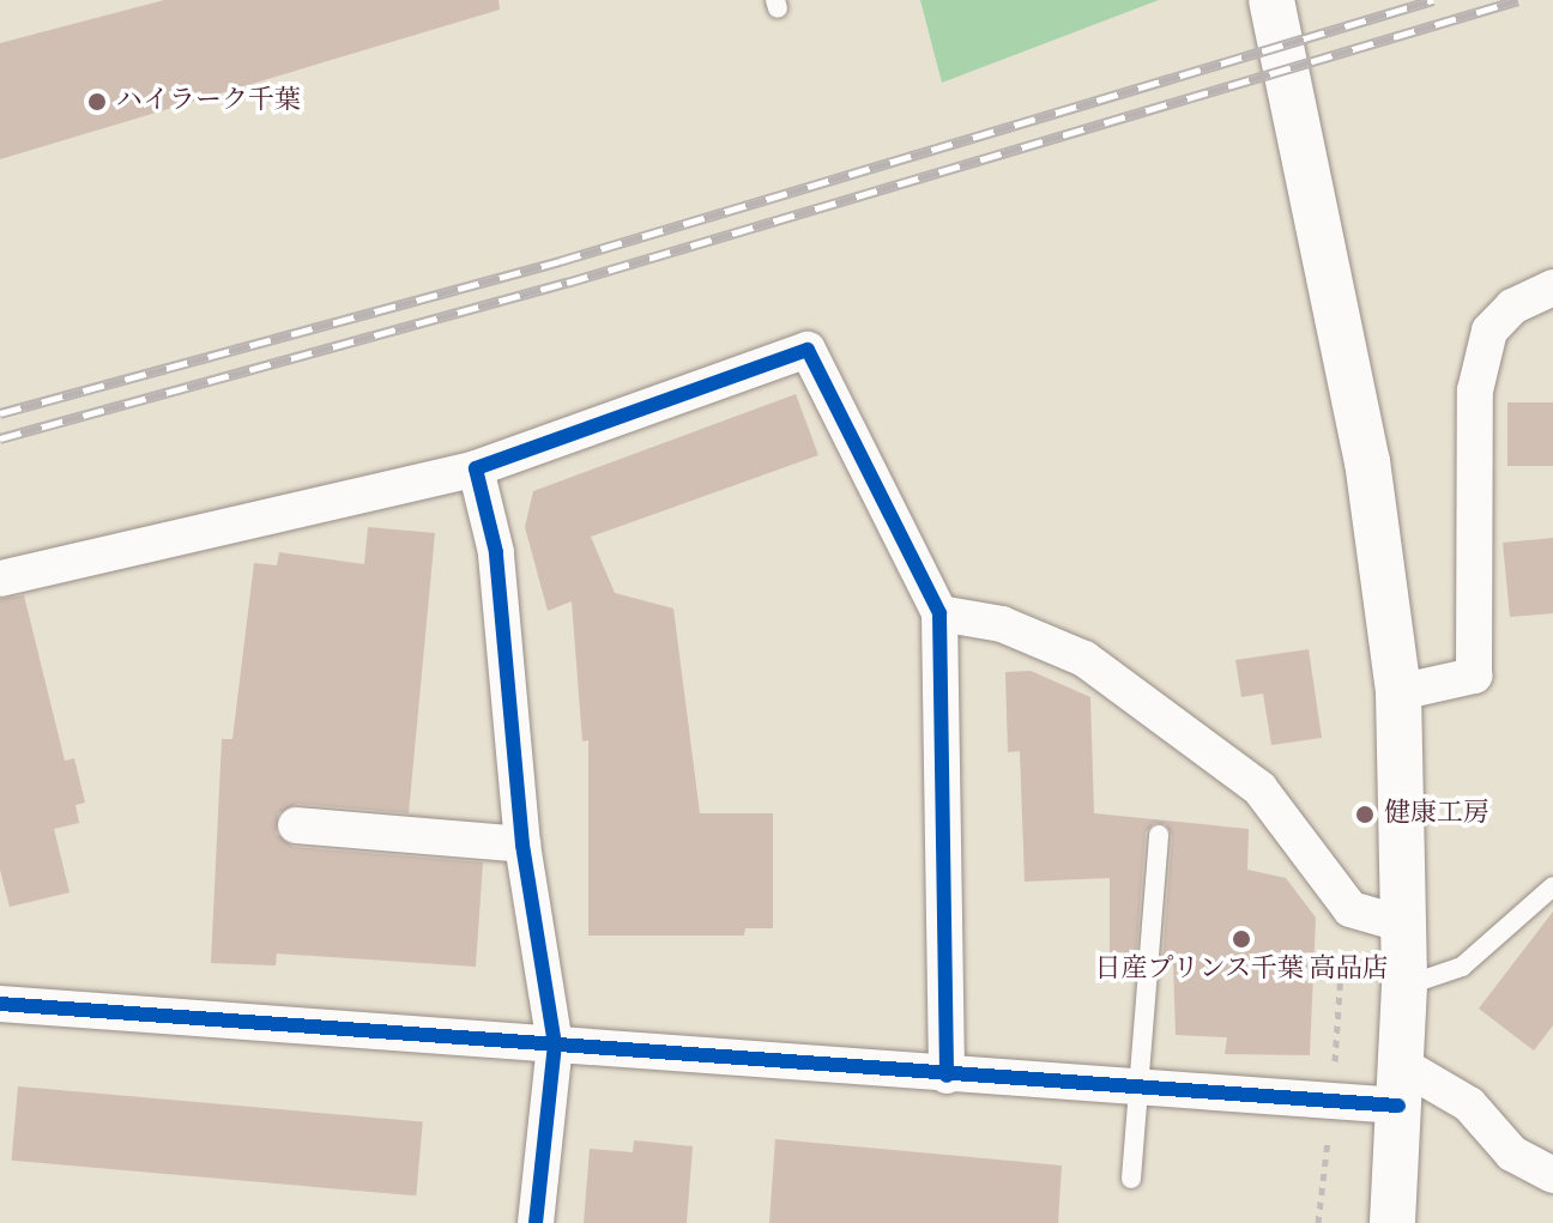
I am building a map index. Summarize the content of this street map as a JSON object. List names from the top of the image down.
{
  "places": ["ハイラーク千葉", "健康工房", "日産プリンス千葉 高品店"]
}
